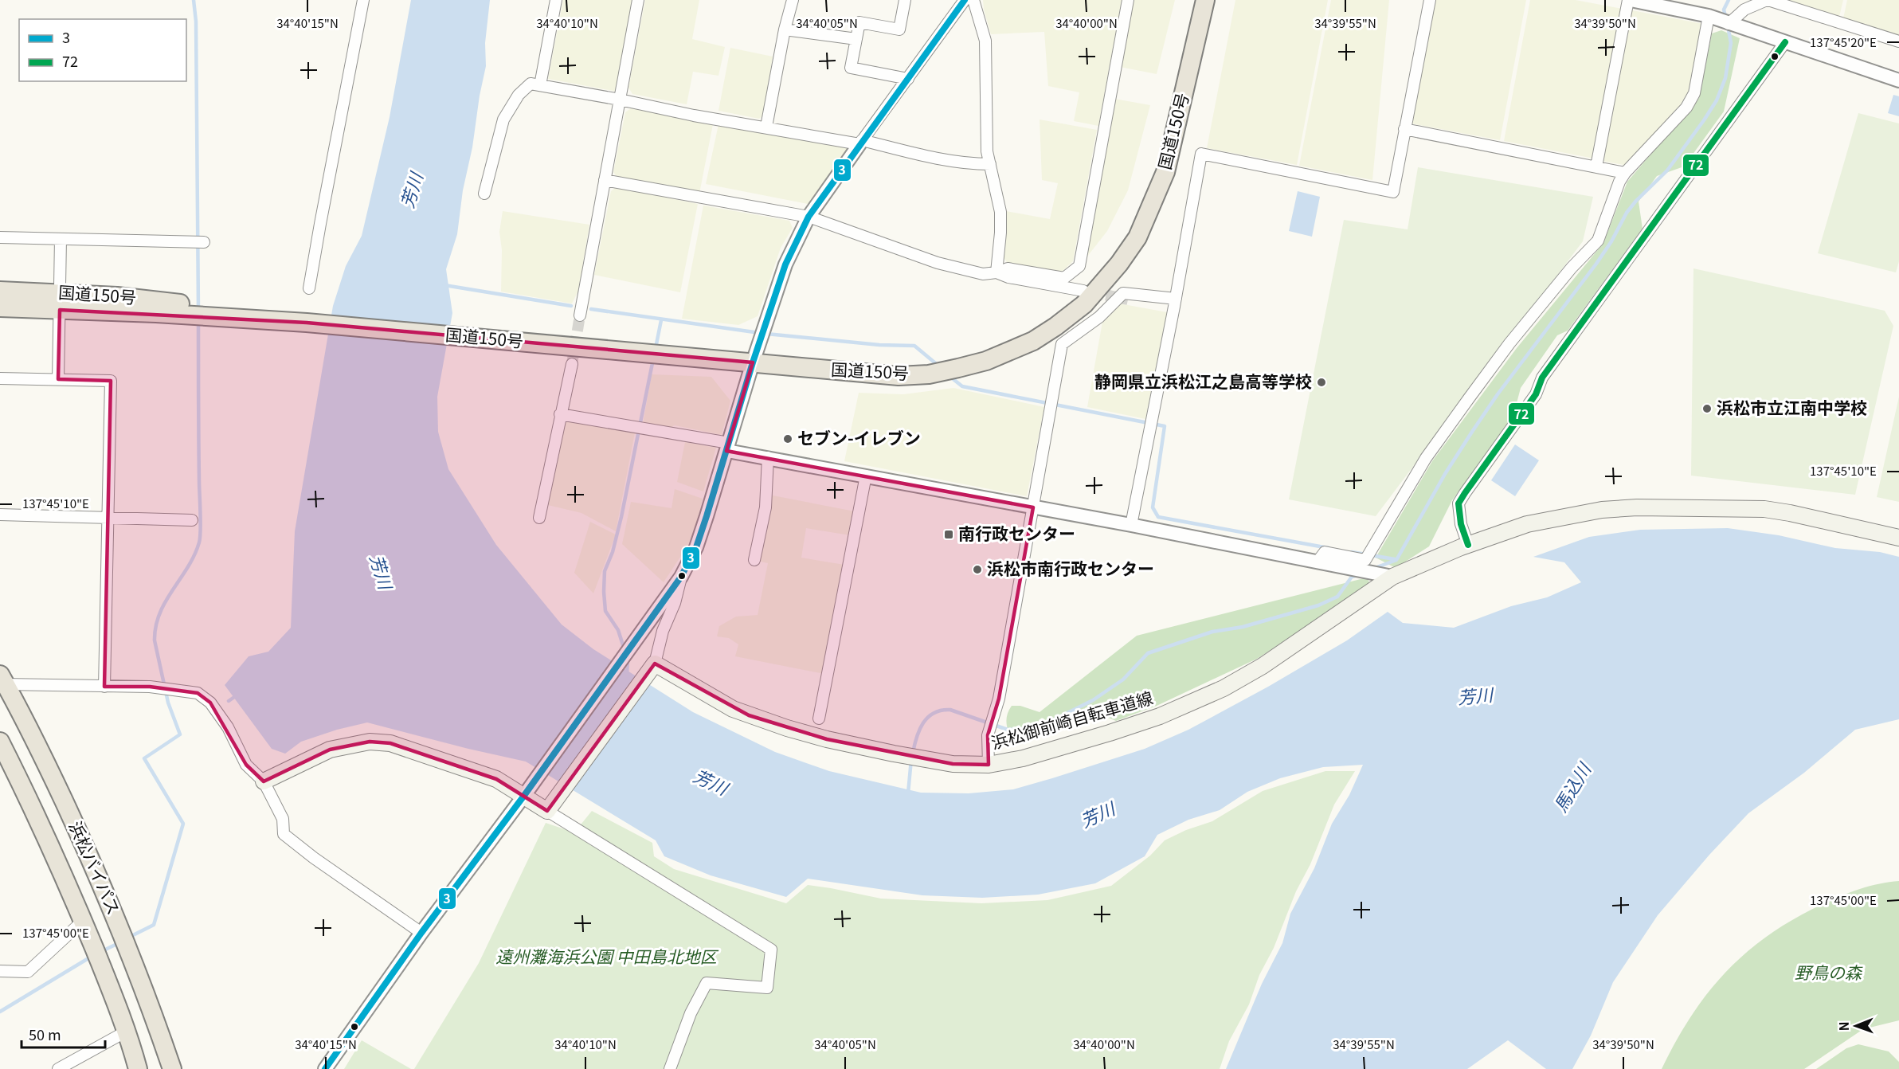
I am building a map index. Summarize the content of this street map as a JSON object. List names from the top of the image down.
{
  "streets": {
    "highway": ["国道150号", "浜松バイパス"],
    "main road": ["浜松御前崎自転車道線"]
  },
  "water": ["芳川", "馬込川"],
  "parks": ["遠州灘海浜公園 中田島北地区", "野鳥の森"],
  "places": {
    "other": [
      "静岡県立浜松江之島高等学校",
      "浜松市立江南中学校",
      "セブン-イレブン",
      "浜松市南行政センター"
    ],
    "transit": ["南行政センター"]
  },
  "lines": ["transit line 3", "transit line 72"],
  "legend": ["3", "72"],
  "scale_bar": "50 m",
  "north": "left",
  "coordinates": [
    "34°40'15\"N",
    "34°40'10\"N",
    "34°40'05\"N",
    "34°40'00\"N",
    "34°39'55\"N",
    "34°39'50\"N",
    "137°45'20\"E",
    "137°45'10\"E",
    "137°45'00\"E"
  ]
}
